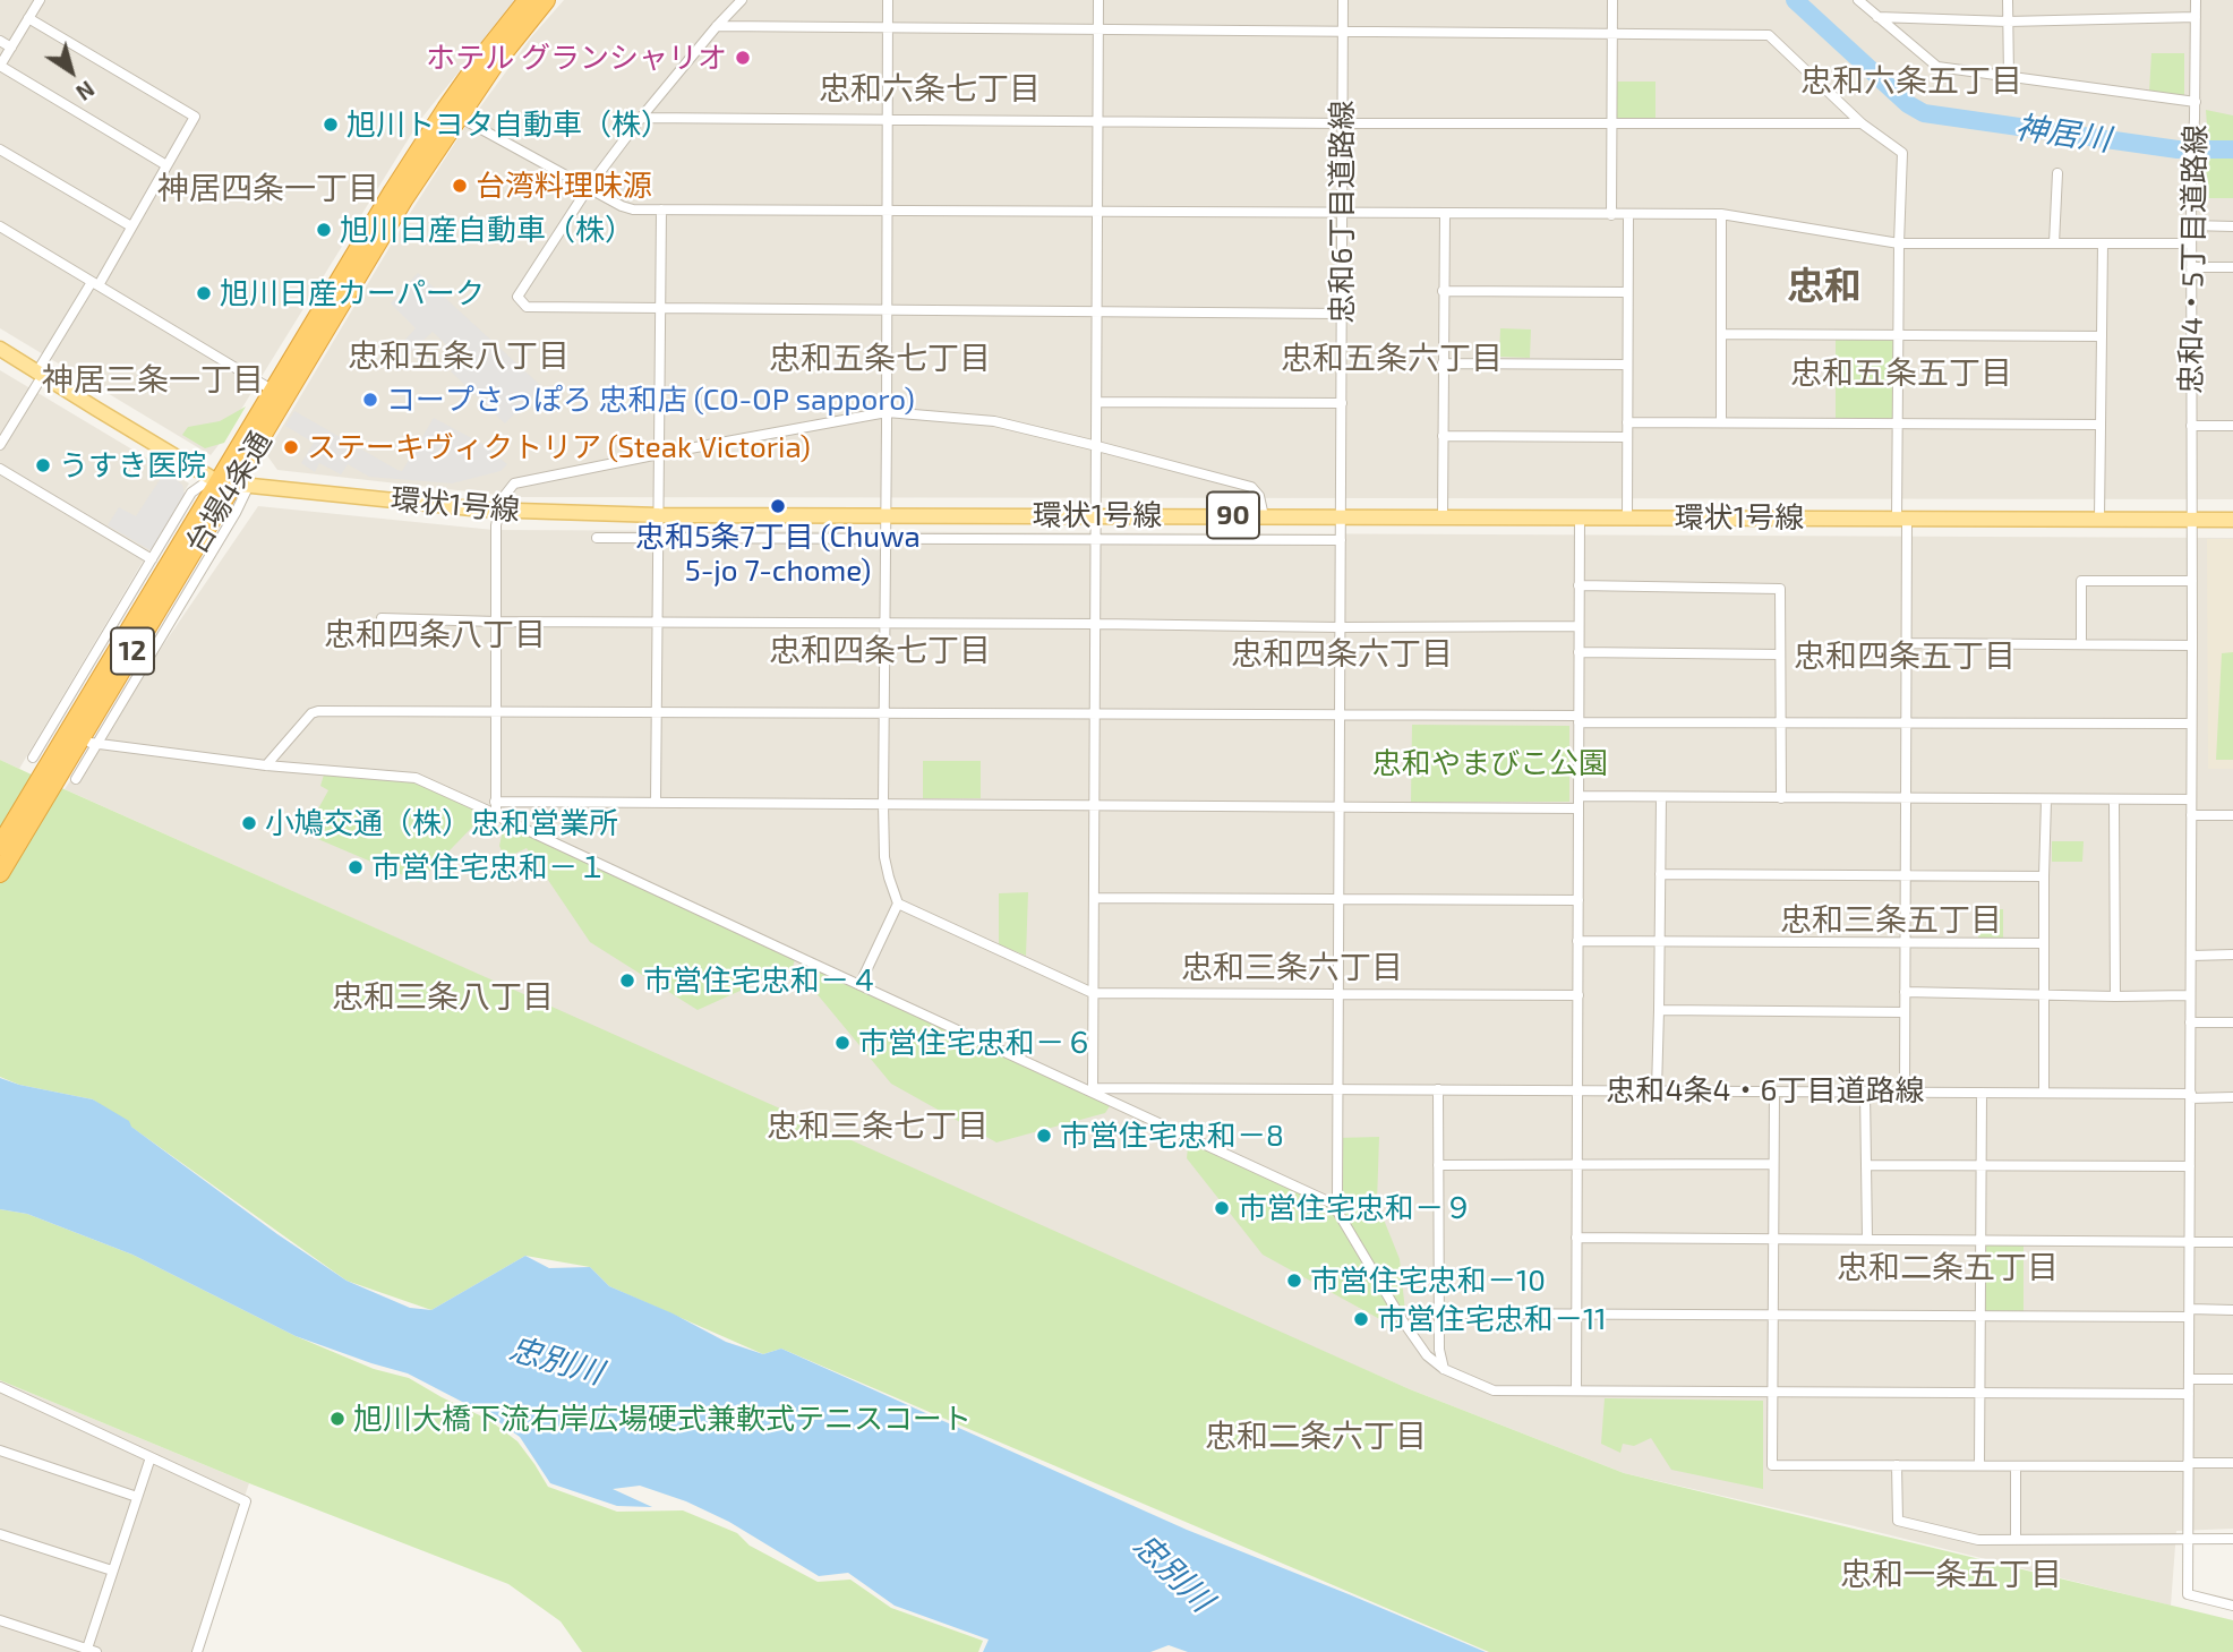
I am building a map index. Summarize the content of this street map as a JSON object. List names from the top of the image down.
{
  "streets": {
    "highway": ["台場4条通", "12"],
    "main road": ["環状1号線", "90"],
    "street": ["忠和6丁目道路線", "忠和4・5丁目道路線", "忠和4条4・6丁目道路線"]
  },
  "crossings": [
    ["忠和6丁目道路線", "環状1号線"],
    ["忠和4・5丁目道路線", "環状1号線"],
    ["台場4条通", "環状1号線"]
  ],
  "districts": [
    "忠和六条五丁目",
    "忠和六条七丁目",
    "神居四条一丁目",
    "忠和",
    "忠和五条八丁目",
    "忠和五条七丁目",
    "忠和五条六丁目",
    "忠和五条五丁目",
    "神居三条一丁目",
    "忠和四条八丁目",
    "忠和四条七丁目",
    "忠和四条六丁目",
    "忠和四条五丁目",
    "忠和三条五丁目",
    "忠和三条六丁目",
    "忠和三条八丁目",
    "忠和三条七丁目",
    "忠和二条五丁目",
    "忠和二条六丁目",
    "忠和一条五丁目"
  ],
  "water": ["神居川", "忠別川"],
  "parks": ["忠和やまびこ公園"],
  "places": [
    "ホテル グランシャリオ",
    "旭川トヨタ自動車（株）",
    "台湾料理味源",
    "旭川日産自動車（株）",
    "旭川日産カーパーク",
    "コープさっぽろ 忠和店 (CO-OP sapporo)",
    "ステーキヴィクトリア (Steak Victoria)",
    "うすき医院",
    "忠和5条7丁目 (Chuwa 5-jo 7-chome)",
    "小鳩交通（株）忠和営業所",
    "市営住宅忠和－１",
    "市営住宅忠和－４",
    "市営住宅忠和－６",
    "市営住宅忠和－8",
    "市営住宅忠和－９",
    "市営住宅忠和－10",
    "市営住宅忠和－11",
    "旭川大橋下流右岸広場硬式兼軟式テニスコート"
  ],
  "north": "bottom right"
}
